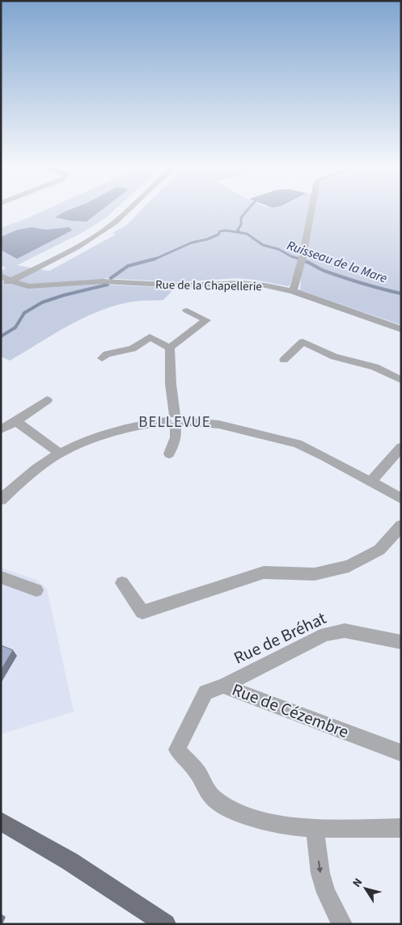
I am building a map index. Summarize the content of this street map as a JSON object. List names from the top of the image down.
{
  "streets": {
    "street": ["Rue de la Chapellerie", "Rue de Bréhat", "Rue de Cézembre"]
  },
  "crossings": [
    ["Rue de Bréhat", "Rue de Cézembre"]
  ],
  "districts": ["BELLEVUE"],
  "water": ["Ruisseau de la Mare"],
  "north": "top left"
}
